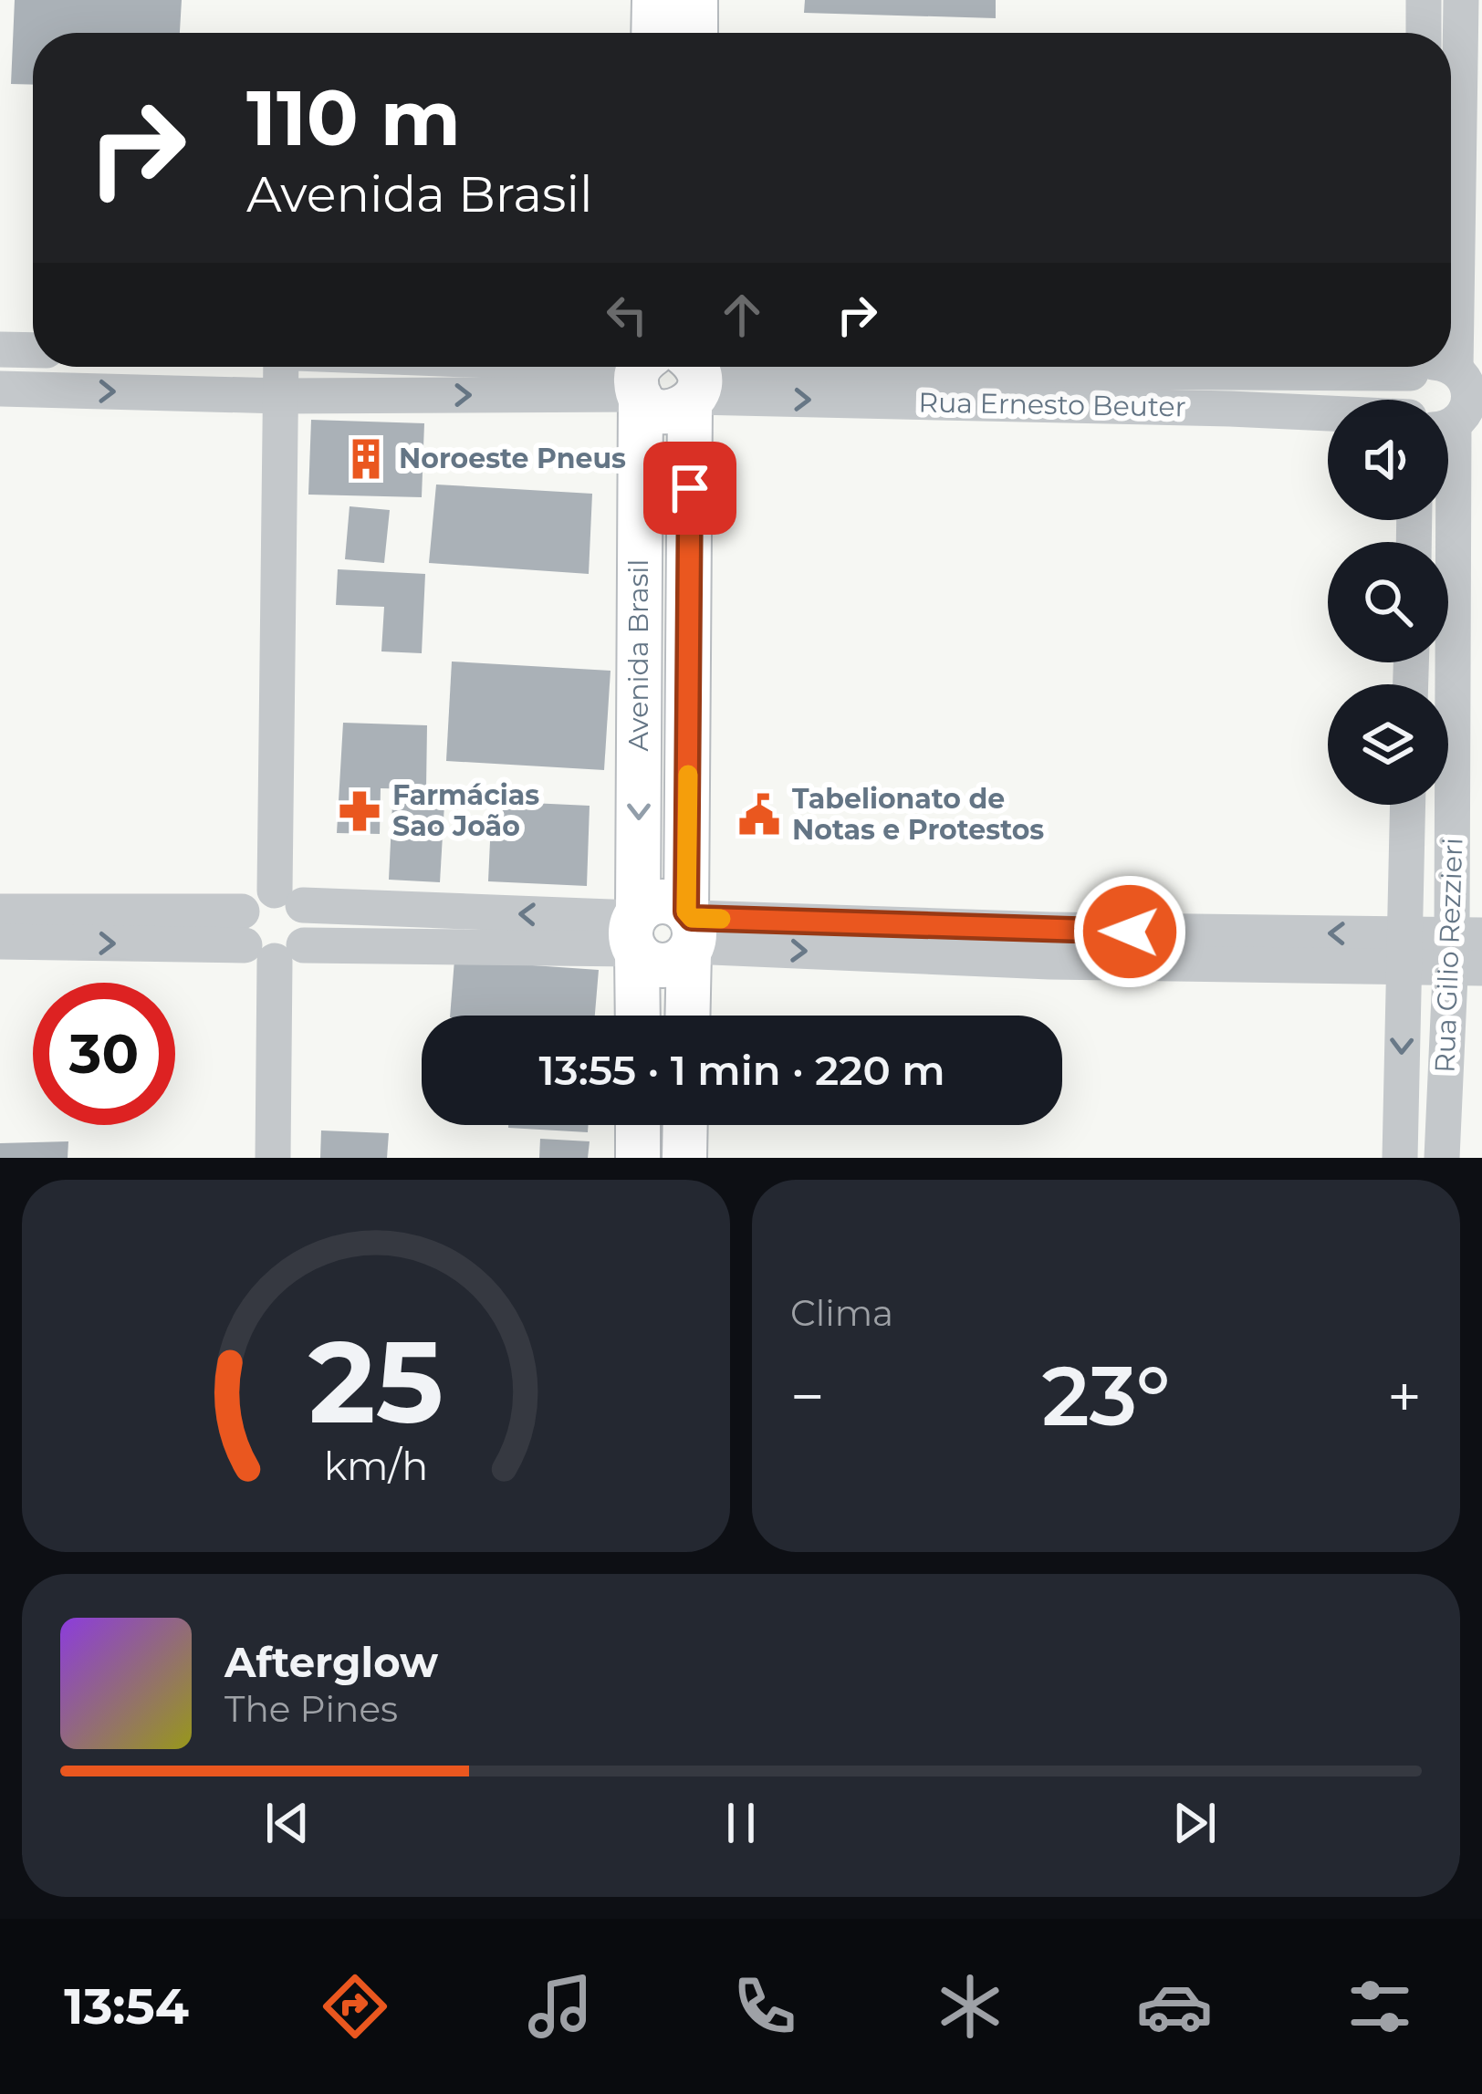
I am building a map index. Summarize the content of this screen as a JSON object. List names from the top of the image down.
{
  "streets": {
    "main road": ["Avenida Brasil"],
    "street": ["Rua Ernesto Beuter", "Rua Gilio Rezzieri"]
  },
  "crossings": [
    ["Rua Ernesto Beuter", "Avenida Brasil"]
  ],
  "one_way": ["Rua Ernesto Beuter"],
  "places": {
    "building": ["Noroeste Pneus"],
    "pharmacy": ["Farmácias Sao João"],
    "public building": ["Tabelionato de Notas e Protestos"]
  },
  "page": {
    "turn": ["110 m", "Avenida Brasil"],
    "limit": "30",
    "trip": "13:55 · 1 min · 220 m",
    "tile": "Clima",
    "heat": ["−", "23°", "+"],
    "song": ["Afterglow", "The Pines"],
    "tabs": "13:54",
    "gauge": ["25", "km/h"]
  }
}
